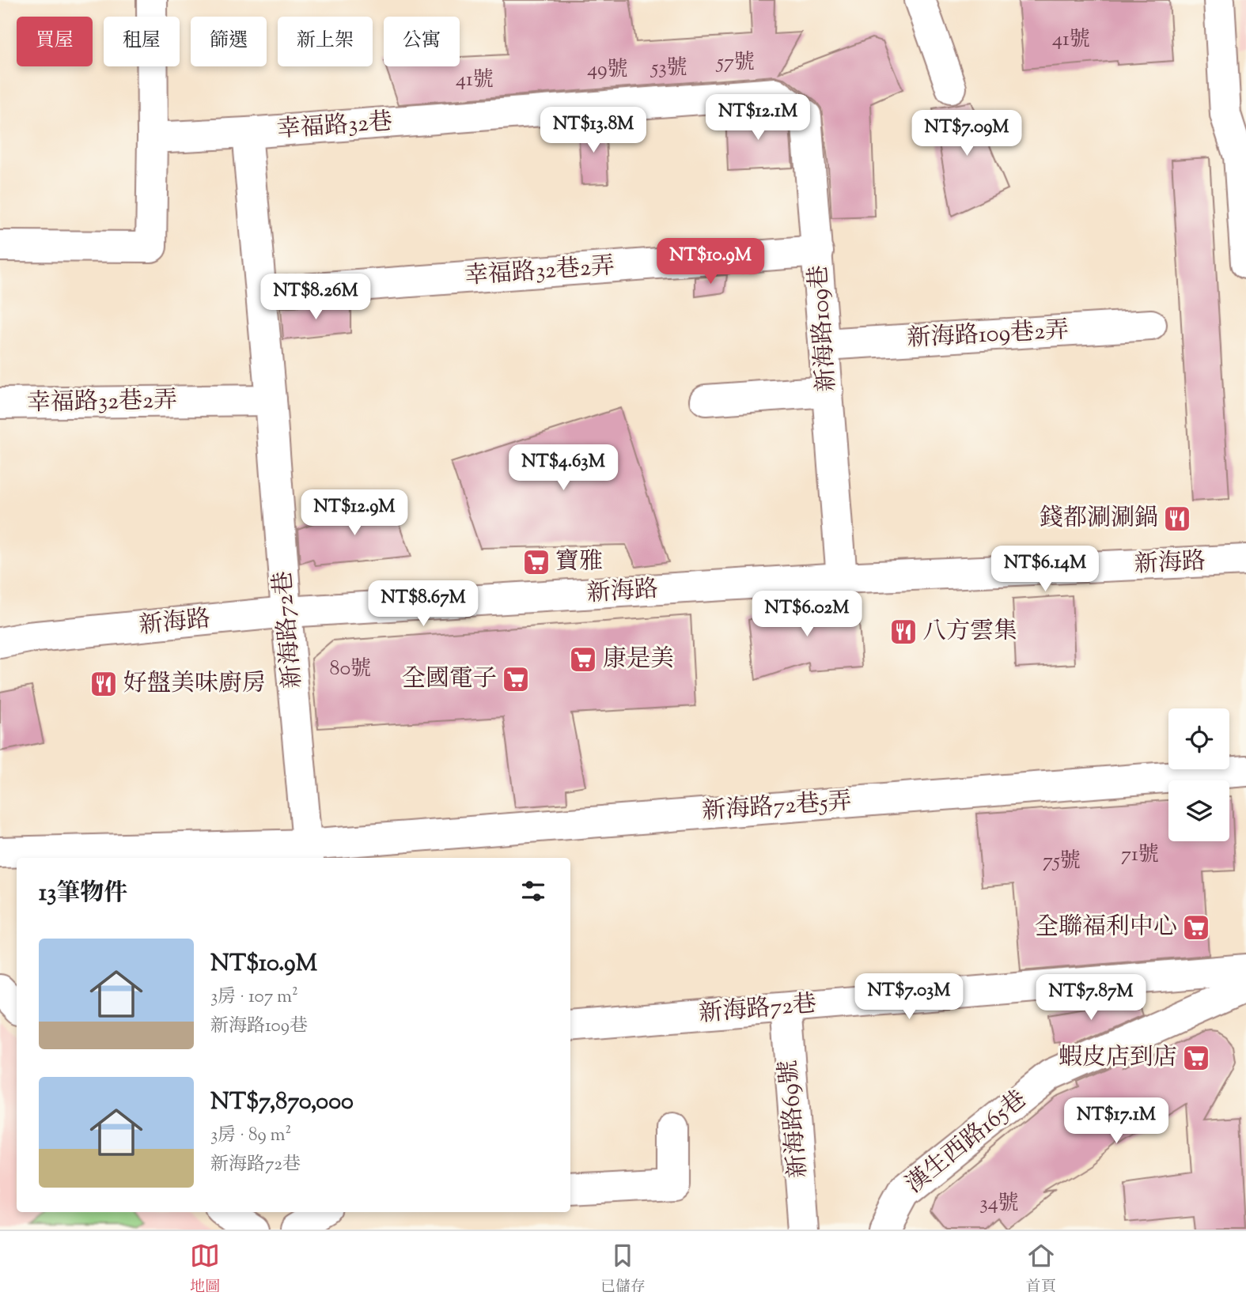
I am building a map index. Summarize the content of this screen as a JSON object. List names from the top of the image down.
{
  "streets": {
    "street": [
      "幸福路32巷",
      "幸福路32巷2弄",
      "新海路109巷",
      "新海路109巷2弄",
      "新海路",
      "新海路72巷",
      "新海路72巷5弄",
      "新海路69號",
      "漢生西路165巷"
    ]
  },
  "crossings": [
    ["幸福路32巷", "新海路109巷"],
    ["幸福路32巷", "新海路72巷"],
    ["幸福路32巷2弄", "新海路109巷"],
    ["幸福路32巷2弄", "新海路72巷"],
    ["新海路109巷", "新海路109巷2弄"],
    ["新海路109巷", "新海路"],
    ["新海路", "新海路72巷"],
    ["新海路72巷", "新海路72巷5弄"],
    ["新海路72巷", "新海路69號"]
  ],
  "places": {
    "restaurant": ["錢都涮涮鍋", "八方雲集", "好盤美味廚房"],
    "supermarket": [
      "寶雅",
      "康是美",
      "全國電子",
      "全聯福利中心",
      "蝦皮店到店"
    ]
  },
  "house_numbers": [
    "41號",
    "57號",
    "53號",
    "49號",
    "41號",
    "80號",
    "71號",
    "75號",
    "34號"
  ],
  "page": {
    "chip": [
      "買屋",
      "租屋",
      "篩選",
      "新上架",
      "公寓"
    ],
    "price": [
      "NT$12.1M",
      "NT$13.8M",
      "NT$7.09M",
      "NT$10.9M",
      "NT$8.26M",
      "NT$4.63M",
      "NT$12.9M",
      "NT$6.14M",
      "NT$8.67M",
      "NT$6.02M",
      "NT$7.03M",
      "NT$7.87M",
      "NT$17.1M"
    ],
    "heading": "13筆物件",
    "list": [
      {
        "name": "NT$10.9M",
        "note": "3房 · 107 m² · 新海路109巷"
      },
      {
        "name": "NT$7,870,000",
        "note": "3房 · 89 m² · 新海路72巷"
      }
    ],
    "tabs": ["地圖", "已儲存", "首頁"]
  }
}
